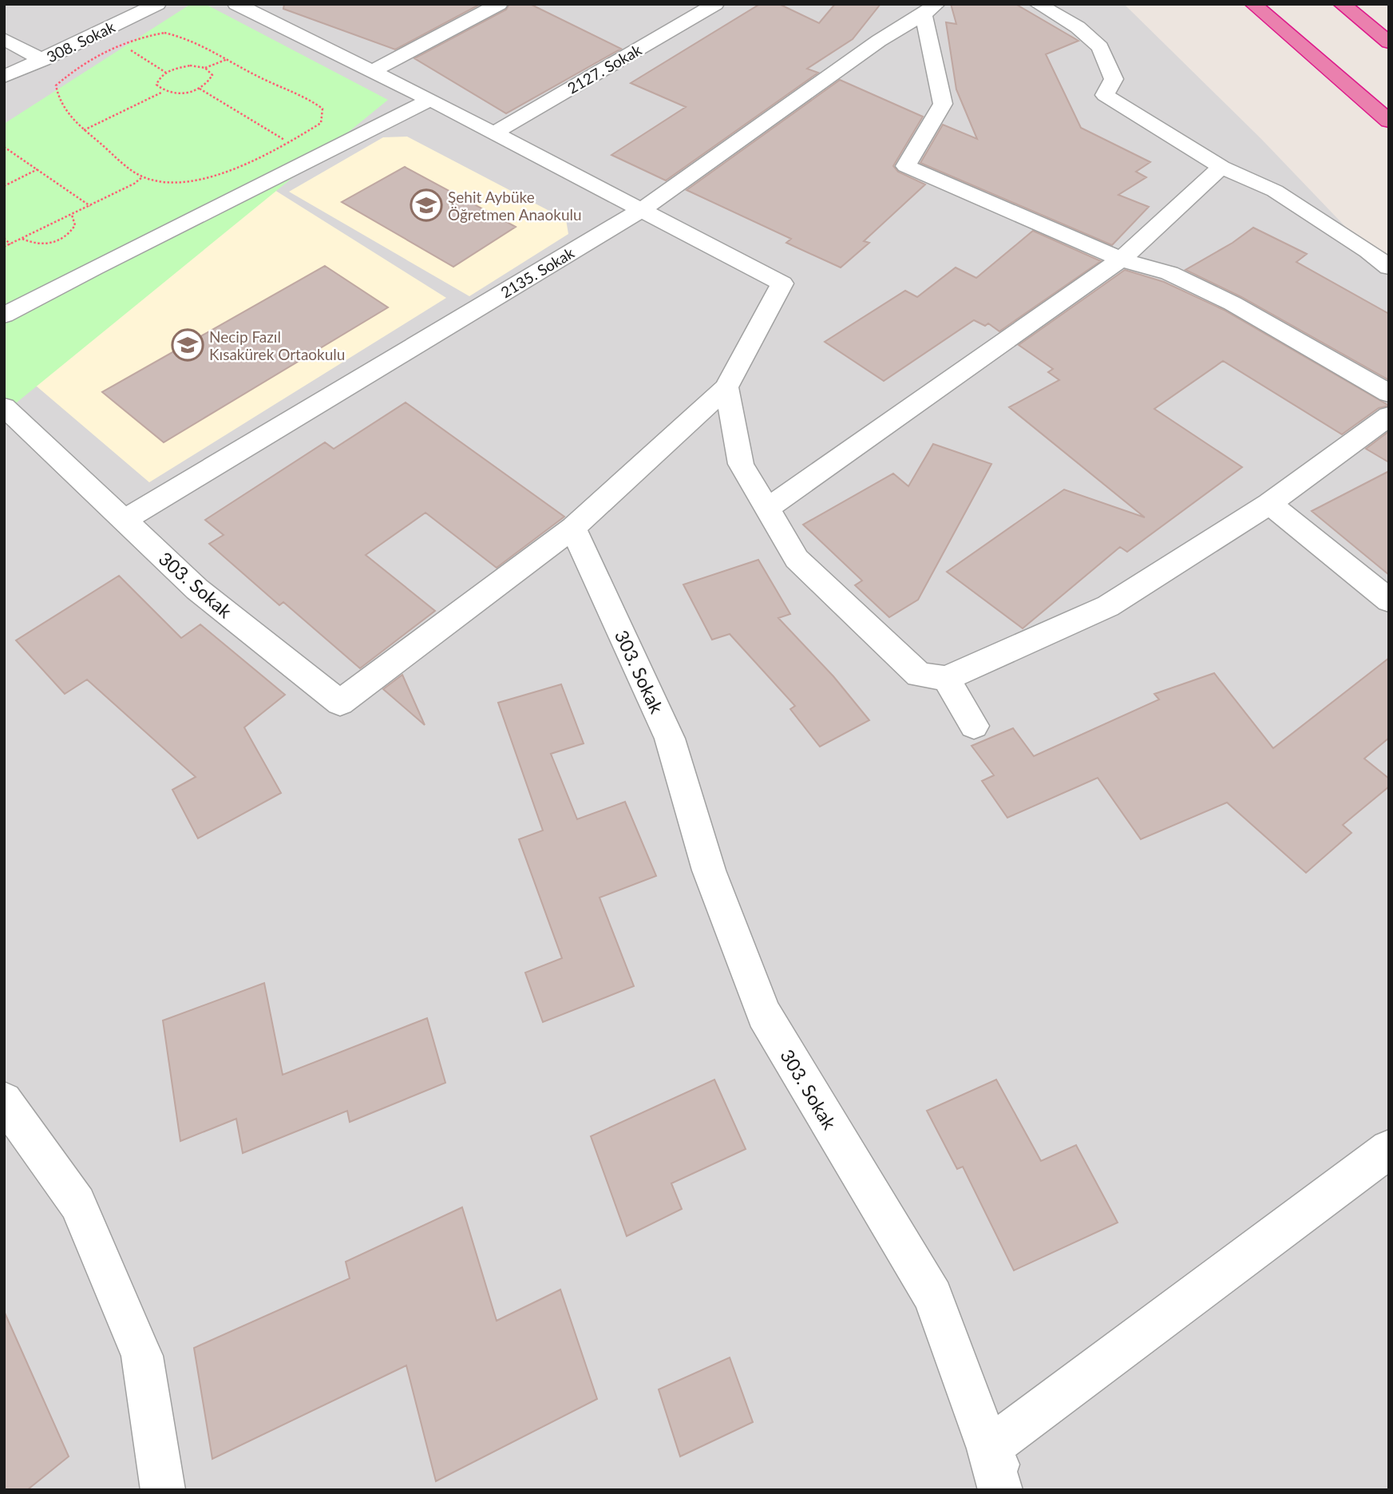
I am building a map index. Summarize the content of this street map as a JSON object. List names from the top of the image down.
{
  "streets": {
    "street": [
      "308. Sokak",
      "2127. Sokak",
      "2135. Sokak",
      "303. Sokak"
    ]
  },
  "crossings": [
    ["2135. Sokak", "303. Sokak"]
  ],
  "places": {
    "school or university": ["Şehit Aybüke Öğretmen Anaokulu", "Necip Fazıl Kısakürek Ortaokulu"]
  }
}
